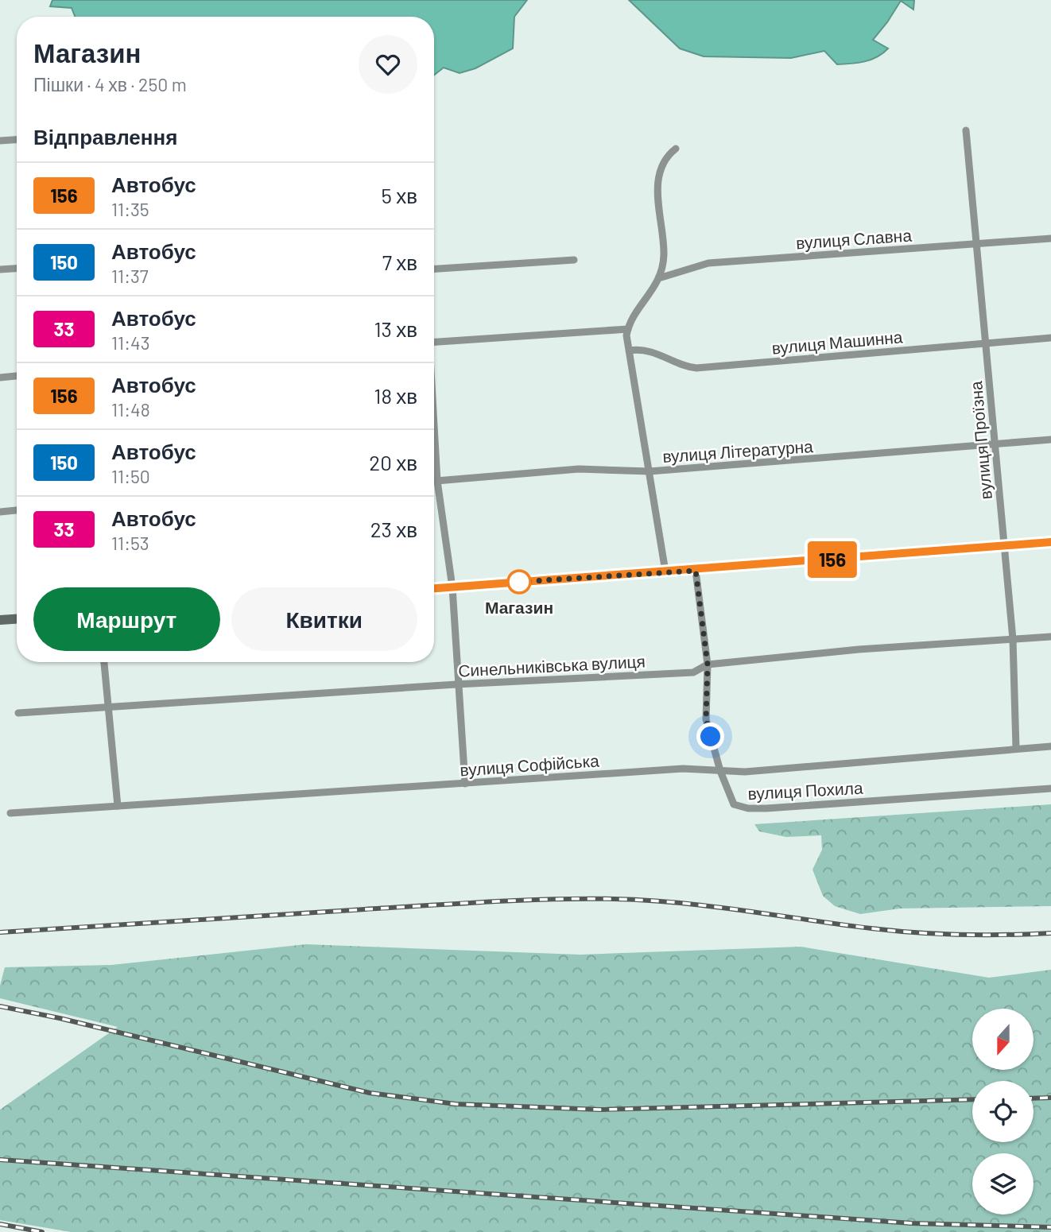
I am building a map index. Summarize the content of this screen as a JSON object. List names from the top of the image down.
{
  "streets": {
    "street": [
      "вулиця Славна",
      "вулиця Машинна",
      "вулиця Проїзна",
      "вулиця Літературна",
      "Синельниківська вулиця",
      "вулиця Софійська",
      "вулиця Похила"
    ]
  },
  "crossings": [
    ["вулиця Славна", "вулиця Проїзна"],
    ["вулиця Машинна", "вулиця Проїзна"],
    ["вулиця Проїзна", "вулиця Літературна"],
    ["вулиця Проїзна", "Синельниківська вулиця"],
    ["вулиця Проїзна", "вулиця Софійська"],
    ["Синельниківська вулиця", "вулиця Похила"],
    ["вулиця Софійська", "вулиця Похила"]
  ],
  "places": ["Магазин"],
  "lines": ["bus line 156"],
  "north": "bottom",
  "page": {
    "on_map": "156",
    "heading": [
      ["Магазин", "Пішки · 4 хв · 250 m"],
      "Відправлення"
    ],
    "list": [
      {
        "mark": "156",
        "name": "Автобус",
        "note": "11:35",
        "value": "5 хв"
      },
      {
        "mark": "150",
        "name": "Автобус",
        "note": "11:37",
        "value": "7 хв"
      },
      {
        "mark": "33",
        "name": "Автобус",
        "note": "11:43",
        "value": "13 хв"
      },
      {
        "mark": "156",
        "name": "Автобус",
        "note": "11:48",
        "value": "18 хв"
      },
      {
        "mark": "150",
        "name": "Автобус",
        "note": "11:50",
        "value": "20 хв"
      },
      {
        "mark": "33",
        "name": "Автобус",
        "note": "11:53",
        "value": "23 хв"
      }
    ],
    "buttons": ["Маршрут", "Квитки"]
  }
}
